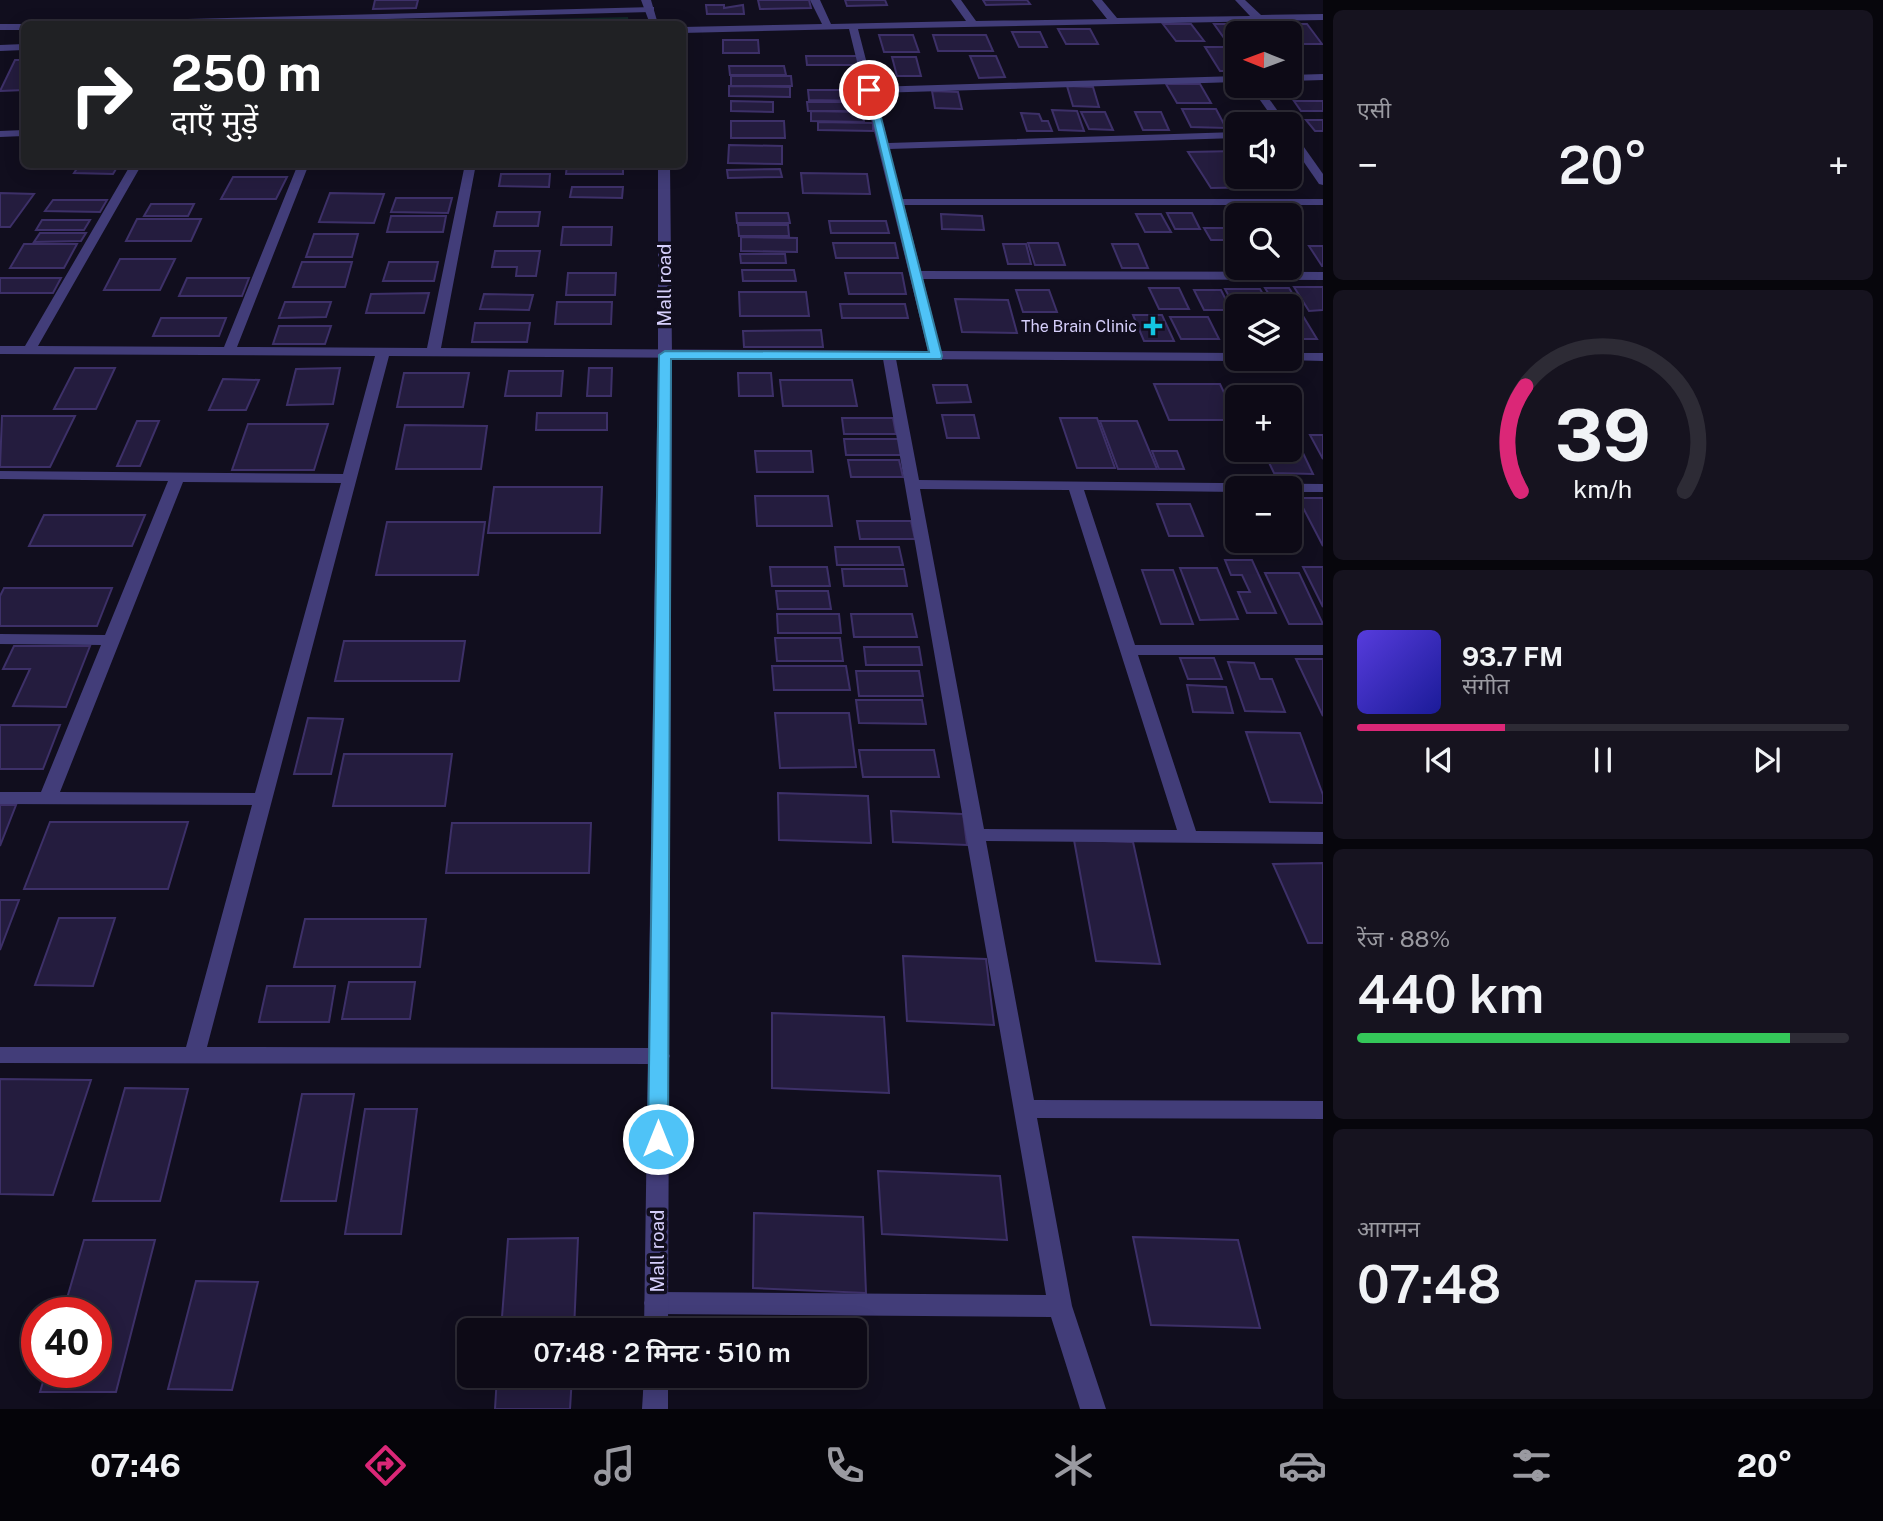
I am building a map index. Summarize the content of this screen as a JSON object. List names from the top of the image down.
{
  "streets": {
    "street": ["Mall road"]
  },
  "places": {
    "health": ["The Brain Clinic"]
  },
  "north": "left",
  "page": {
    "tile": [
      "एसी",
      ["रेंज · 88%", "440 km"],
      ["आगमन", "07:48"]
    ],
    "map_buttons": ["+", "−"],
    "turn": ["250 m", "दाएँ मुड़ें"],
    "heat": ["−", "20°", "+"],
    "song": ["93.7 FM", "संगीत"],
    "limit": "40",
    "trip": "07:48 · 2 मिनट · 510 m",
    "tabs": ["07:46", "20°"],
    "gauge": ["39", "km/h"]
  }
}
